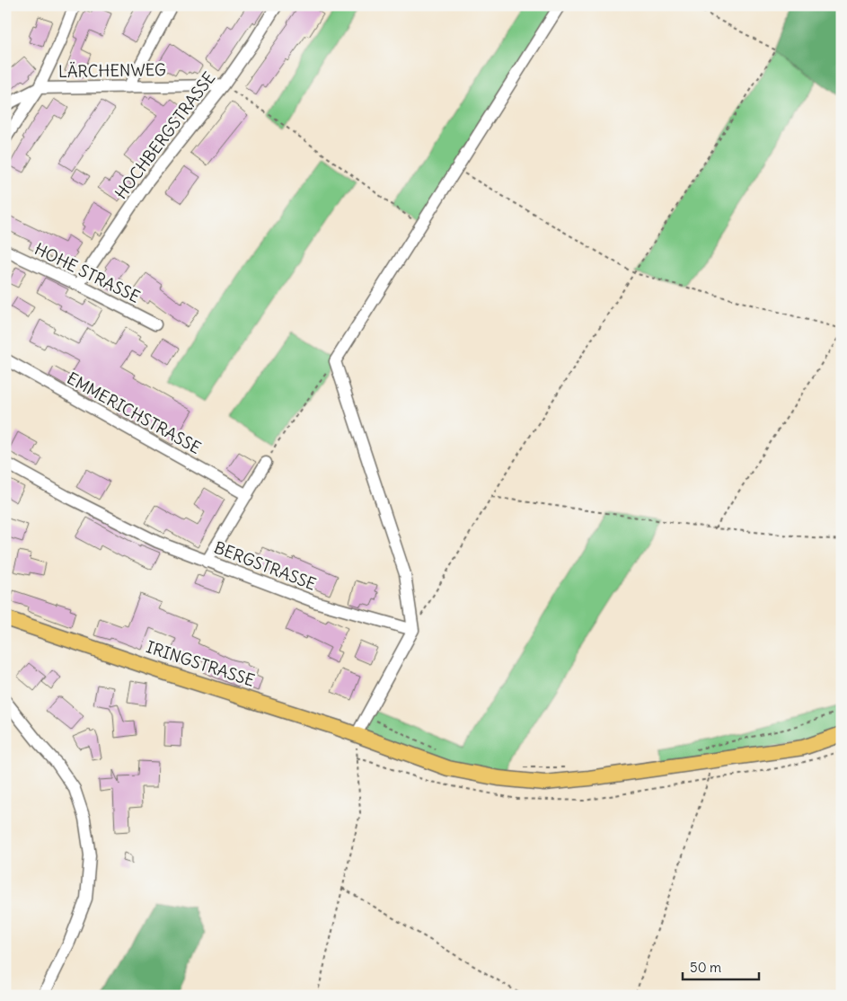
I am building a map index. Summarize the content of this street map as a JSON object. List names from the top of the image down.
{
  "streets": {
    "main road": ["IRINGSTRASSE"],
    "street": [
      "LÄRCHENWEG",
      "HOCHBERGSTRASSE",
      "HOHE STRASSE",
      "EMMERICHSTRASSE",
      "BERGSTRASSE"
    ]
  },
  "crossings": [
    ["LÄRCHENWEG", "HOCHBERGSTRASSE"],
    ["HOCHBERGSTRASSE", "HOHE STRASSE"]
  ],
  "scale_bar": "50 m"
}
